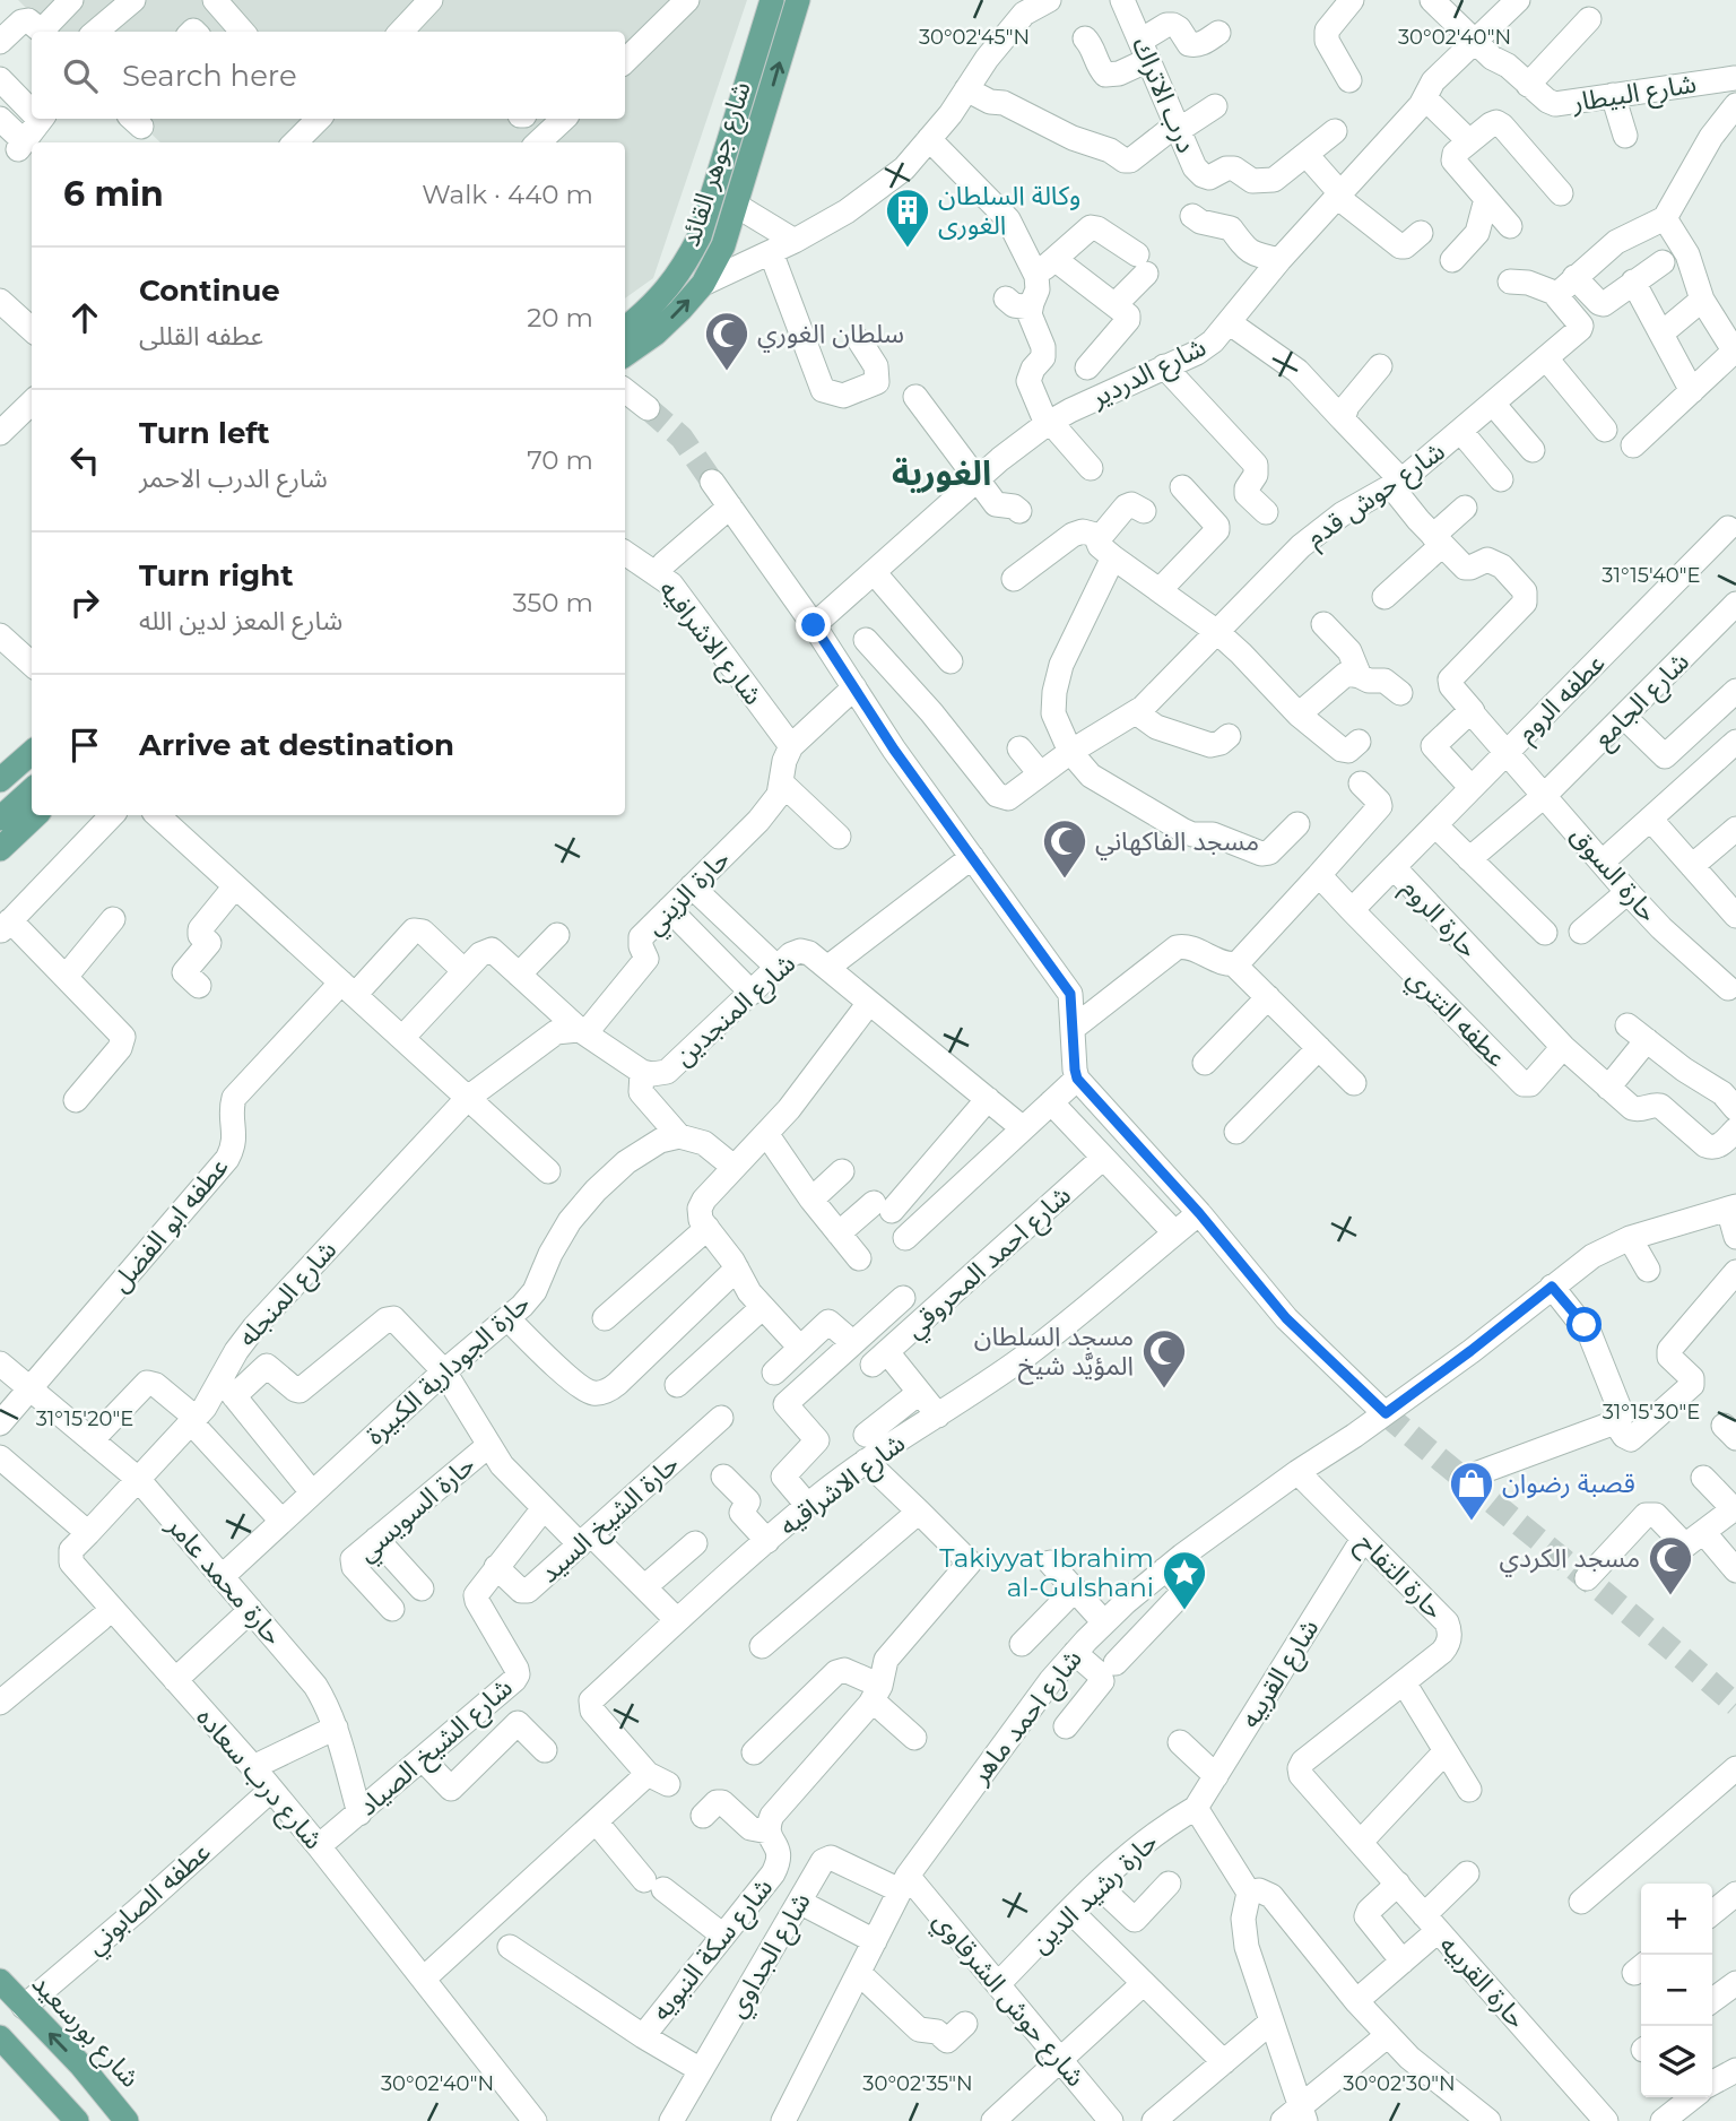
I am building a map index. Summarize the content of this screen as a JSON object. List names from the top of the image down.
{
  "streets": {
    "main road": ["شارع جوهر القائد", "شارع بورسعيد"],
    "street": [
      "شارع البيطار",
      "درب الاتراك",
      "شارع الدردير",
      "شارع حوش قدم",
      "شارع الاشرافيه",
      "عطفه الروم",
      "شارع الجامع",
      "حارة السوق",
      "حارة الزيني",
      "حارة الروم",
      "شارع المنجدين",
      "عطفه التتري",
      "عطفه ابو الفضل",
      "شارع احمد المحروقي",
      "شارع المنجله",
      "حارة الجودارية الكبيرة",
      "شارع الاشراقيه",
      "حارة السويسي",
      "حارة الشيخ السيد",
      "حارة التفاح",
      "حارة محمد عامر",
      "شارع القربيه",
      "شارع احمد ماهر",
      "شارع الشيخ الصياد",
      "شارع درب سعاده",
      "حارة رشيد الدين",
      "عطفه الصابوني",
      "شارع سكة النبويه",
      "شارع الجداوي",
      "حارة القربيه",
      "شارع حوش الشرقاوي"
    ]
  },
  "crossings": [
    ["شارع البيطار", "شارع الدردير"],
    ["شارع الاشرافيه", "حارة الزيني"],
    ["عطفه الروم", "حارة السوق"],
    ["عطفه الروم", "حارة الروم"],
    ["شارع الجامع", "حارة السوق"],
    ["حارة الزيني", "شارع المنجدين"],
    ["حارة الروم", "عطفه التتري"],
    ["شارع المنجدين", "عطفه ابو الفضل"],
    ["عطفه ابو الفضل", "حارة محمد عامر"],
    ["شارع المنجله", "حارة محمد عامر"],
    ["شارع المنجله", "شارع درب سعاده"],
    ["حارة الجودارية الكبيرة", "حارة محمد عامر"],
    ["حارة الشيخ السيد", "شارع الشيخ الصياد"],
    ["حارة التفاح", "شارع القربيه"],
    ["حارة التفاح", "شارع احمد ماهر"],
    ["حارة التفاح", "حارة القربيه"],
    ["حارة محمد عامر", "شارع الشيخ الصياد"],
    ["شارع القربيه", "حارة رشيد الدين"],
    ["شارع احمد ماهر", "شارع الجداوي"],
    ["شارع احمد ماهر", "شارع حوش الشرقاوي"],
    ["شارع الشيخ الصياد", "شارع درب سعاده"],
    ["شارع درب سعاده", "عطفه الصابوني"],
    ["حارة رشيد الدين", "شارع حوش الشرقاوي"],
    ["عطفه الصابوني", "شارع بورسعيد"],
    ["شارع الجداوي", "شارع حوش الشرقاوي"]
  ],
  "districts": ["الغورية"],
  "places": {
    "building": ["وكالة السلطان الغورى"],
    "mosque": [
      "سلطان الغوري",
      "مسجد الفاكهاني",
      "مسجد السلطان المؤيَّد شيخ",
      "مسجد الكردي"
    ],
    "shop": ["قصبة رضوان"],
    "place": ["Takiyyat Ibrahim al-Gulshani"]
  },
  "page": {
    "search": "Search here",
    "heading": ["6 min", "Walk · 440 m"],
    "list": [
      ["Continue", "عطفه القللى", "20 m"],
      ["Turn left", "شارع الدرب الاحمر", "70 m"],
      ["Turn right", "شارع المعز لدين الله", "350 m"],
      "Arrive at destination"
    ],
    "map_buttons": ["+", "−"]
  },
  "coordinates": [
    "30°02'45\"N",
    "30°02'40\"N",
    "31°15'40\"E",
    "31°15'30\"E",
    "31°15'20\"E",
    "30°02'35\"N",
    "30°02'30\"N"
  ]
}
